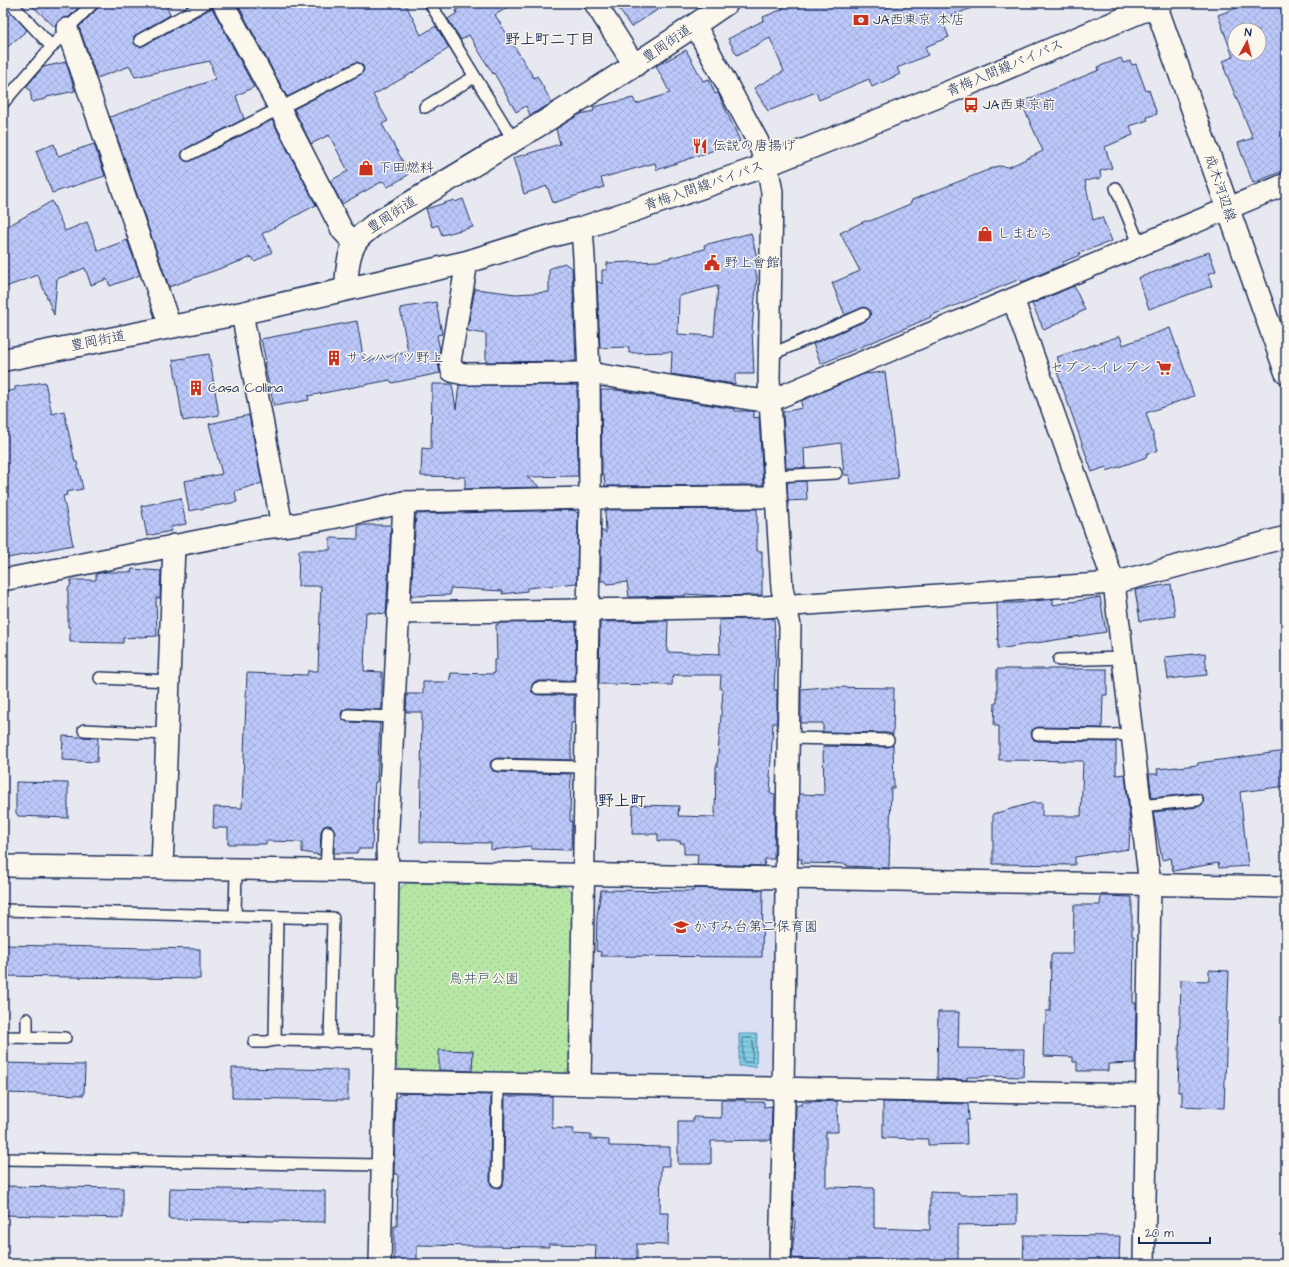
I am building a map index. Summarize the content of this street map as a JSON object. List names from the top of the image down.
{
  "streets": {
    "main road": ["豊岡街道", "青梅入間線バイパス", "成木河辺線"]
  },
  "crossings": [
    ["豊岡街道", "青梅入間線バイパス"],
    ["青梅入間線バイパス", "成木河辺線"]
  ],
  "districts": ["野上町二丁目", "野上町"],
  "parks": ["鳥井戸公園"],
  "places": {
    "bank": ["JA西東京 本店"],
    "bus stop": ["JA西東京前"],
    "restaurant": ["伝説の唐揚げ"],
    "shop": ["下田燃料", "しまむら"],
    "public building": ["野上會館"],
    "building": ["サンハイツ野上", "Casa Collina"],
    "supermarket": ["セブン-イレブン"],
    "school or university": ["かすみ台第二保育園"]
  },
  "scale_bar": "20 m",
  "north": "top"
}
